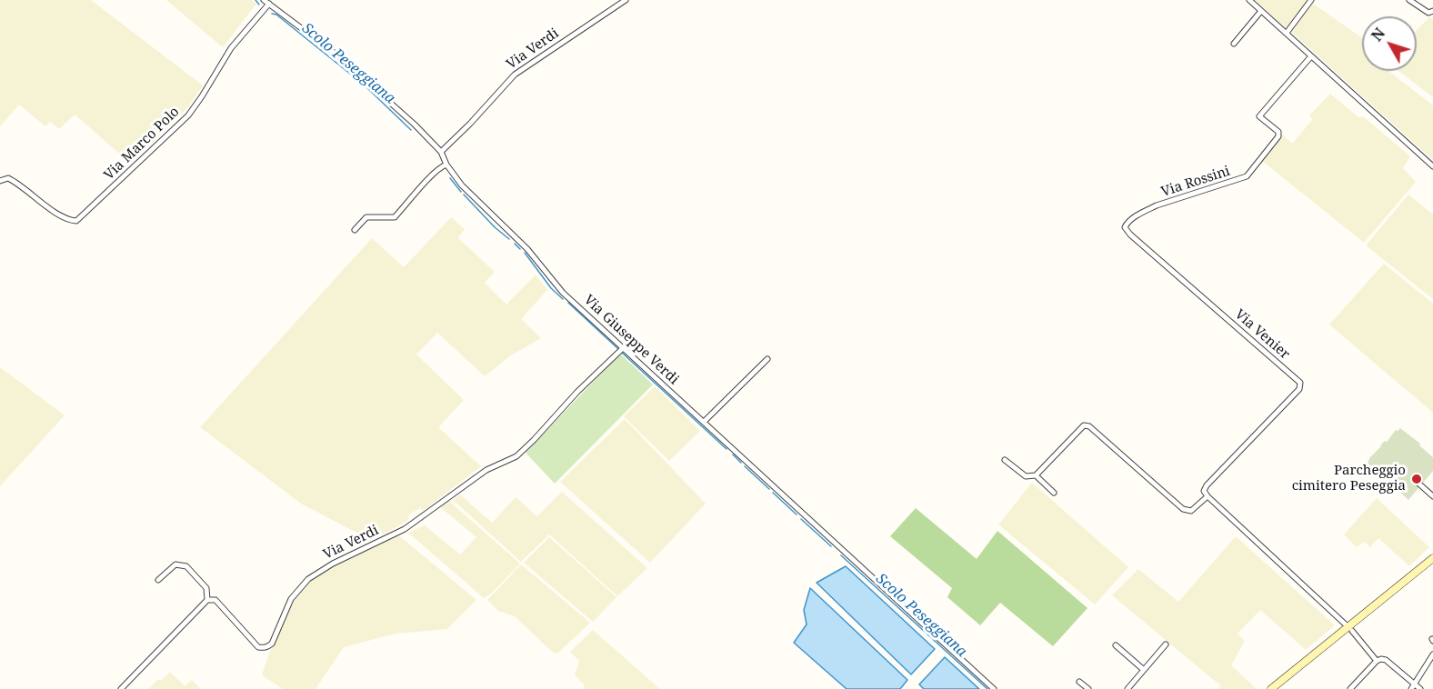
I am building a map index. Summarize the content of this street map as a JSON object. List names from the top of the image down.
{
  "streets": {
    "street": [
      "Via Verdi",
      "Via Marco Polo",
      "Via Rossini",
      "Via Venier",
      "Via Giuseppe Verdi"
    ]
  },
  "crossings": [
    ["Via Verdi", "Via Giuseppe Verdi"],
    ["Via Marco Polo", "Via Giuseppe Verdi"],
    ["Via Rossini", "Via Venier"]
  ],
  "water": ["Scolo Peseggiana"],
  "places": ["Parcheggio cimitero Peseggia"],
  "north": "top left"
}
